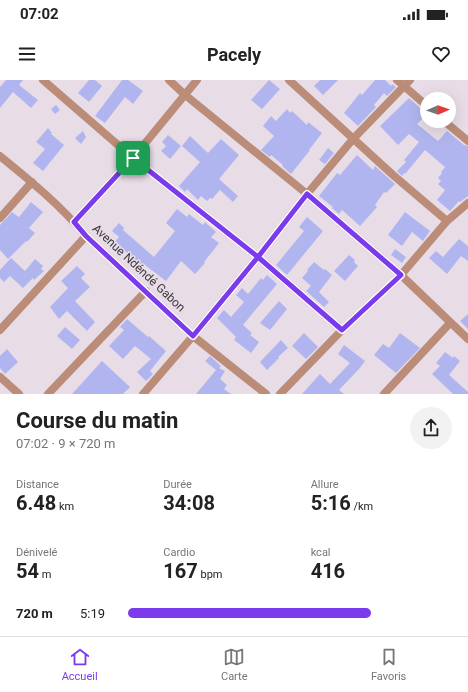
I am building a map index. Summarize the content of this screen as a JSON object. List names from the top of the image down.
{
  "streets": {
    "street": ["Avenue Ndéndé Gabon"]
  },
  "north": "right",
  "page": {
    "status": "07:02",
    "header": "Pacely",
    "heading": ["Course du matin", "07:02 · 9 × 720 m"],
    "stats": [
      ["Distance", "6.48 km"],
      ["Durée", "34:08"],
      ["Allure", "5:16 /km"],
      ["Dénivelé", "54 m"],
      ["Cardio", "167 bpm"],
      ["kcal", "416"]
    ],
    "list": [
      {
        "name": "720 m",
        "note": "5:19"
      }
    ],
    "tabs": ["Accueil", "Carte", "Favoris"]
  }
}
